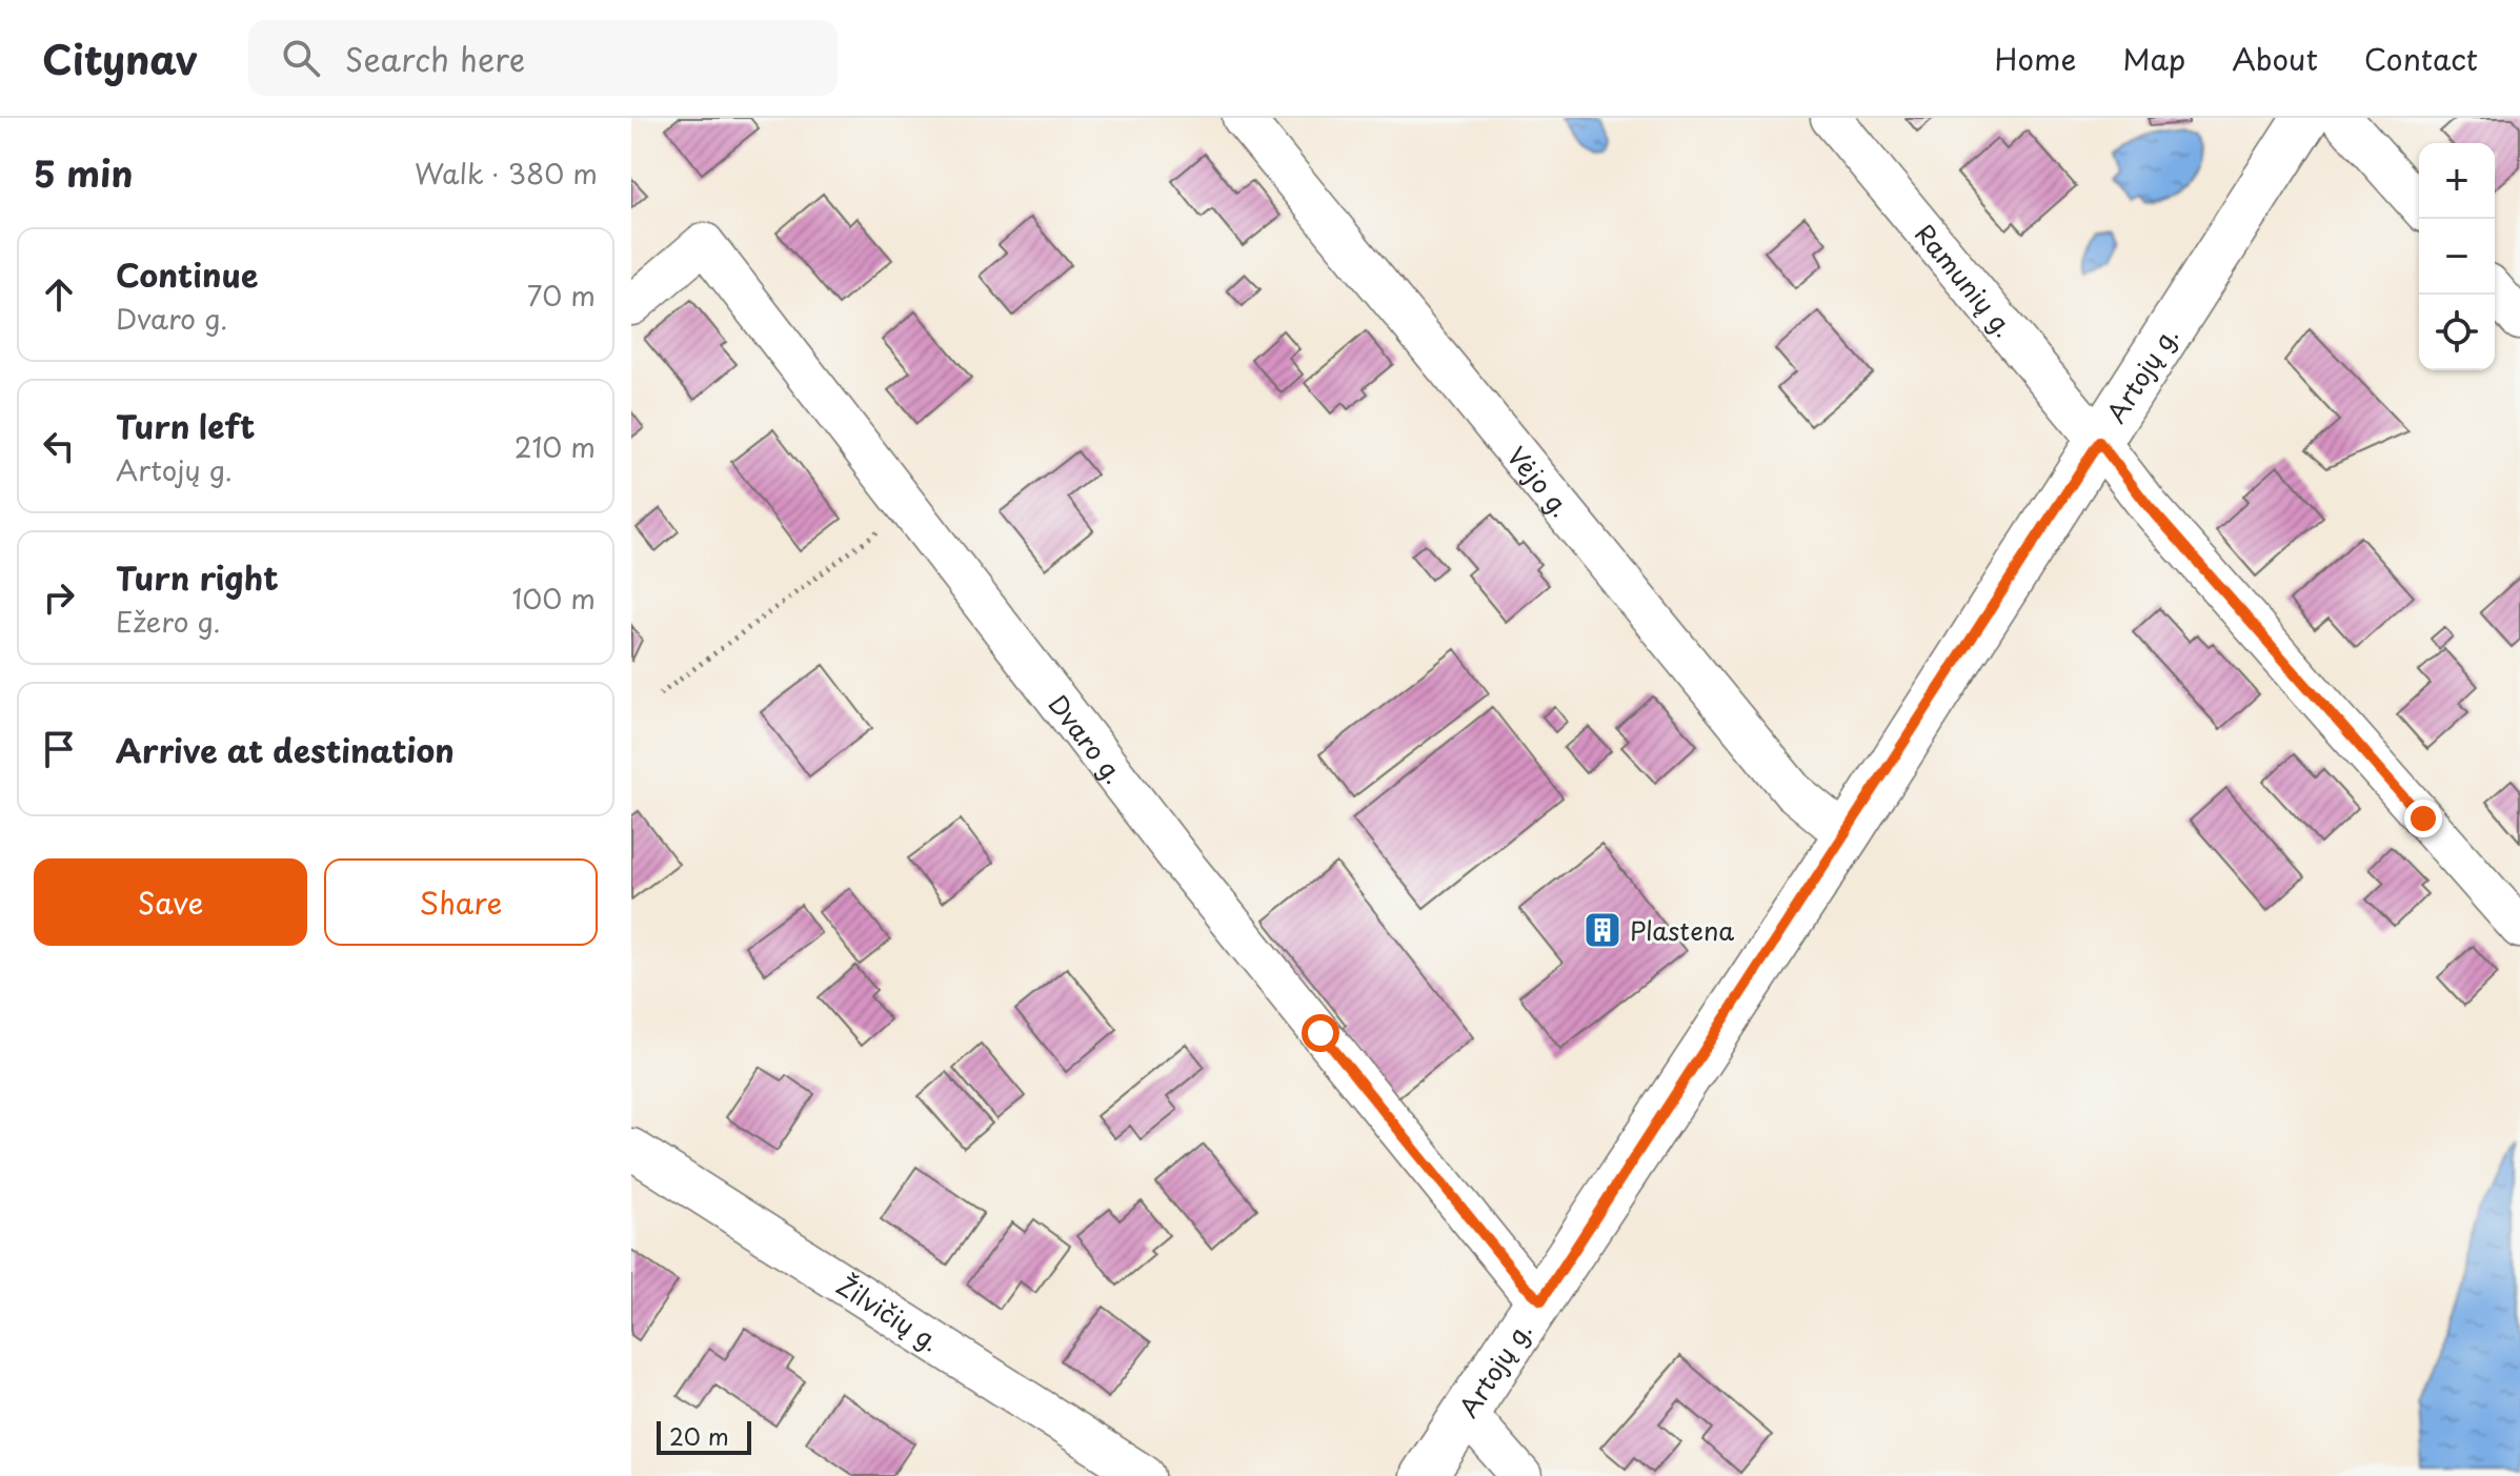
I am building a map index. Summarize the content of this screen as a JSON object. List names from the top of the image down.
{
  "streets": {
    "main road": ["Artojų g."],
    "street": [
      "Ramunių g.",
      "Vėjo g.",
      "Dvaro g.",
      "Žilvičių g."
    ]
  },
  "crossings": [
    ["Ramunių g.", "Artojų g."],
    ["Artojų g.", "Vėjo g."],
    ["Artojų g.", "Dvaro g."]
  ],
  "places": {
    "building": ["Plastena"]
  },
  "scale_bar": "20 m",
  "page": {
    "header": "Citynav",
    "search": "Search here",
    "nav": [
      "Home",
      "Map",
      "About",
      "Contact"
    ],
    "heading": ["5 min", "Walk · 380 m"],
    "map_buttons": ["+", "−"],
    "list": [
      ["Continue", "Dvaro g.", "70 m"],
      ["Turn left", "Artojų g.", "210 m"],
      ["Turn right", "Ežero g.", "100 m"],
      "Arrive at destination"
    ],
    "buttons": ["Save", "Share"],
    "scale": "20 m"
  }
}
